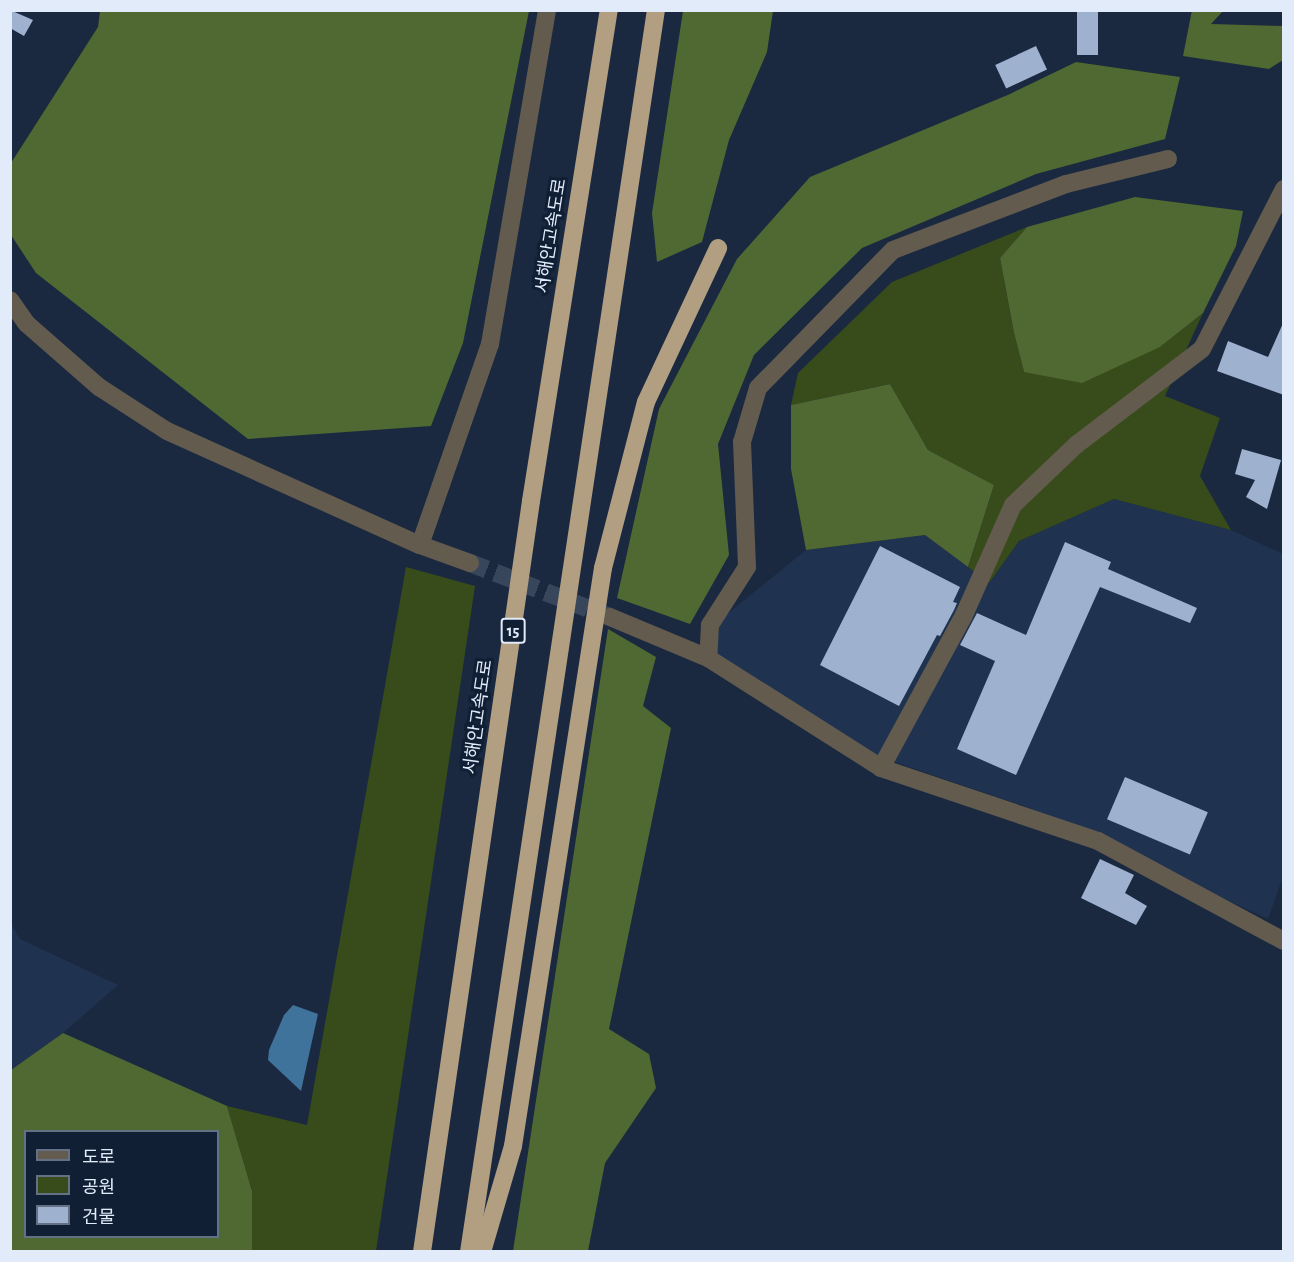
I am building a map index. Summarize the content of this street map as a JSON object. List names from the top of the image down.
{
  "streets": {
    "highway": ["서해안고속도로", "15"]
  },
  "legend": ["도로", "공원", "건물"]
}
